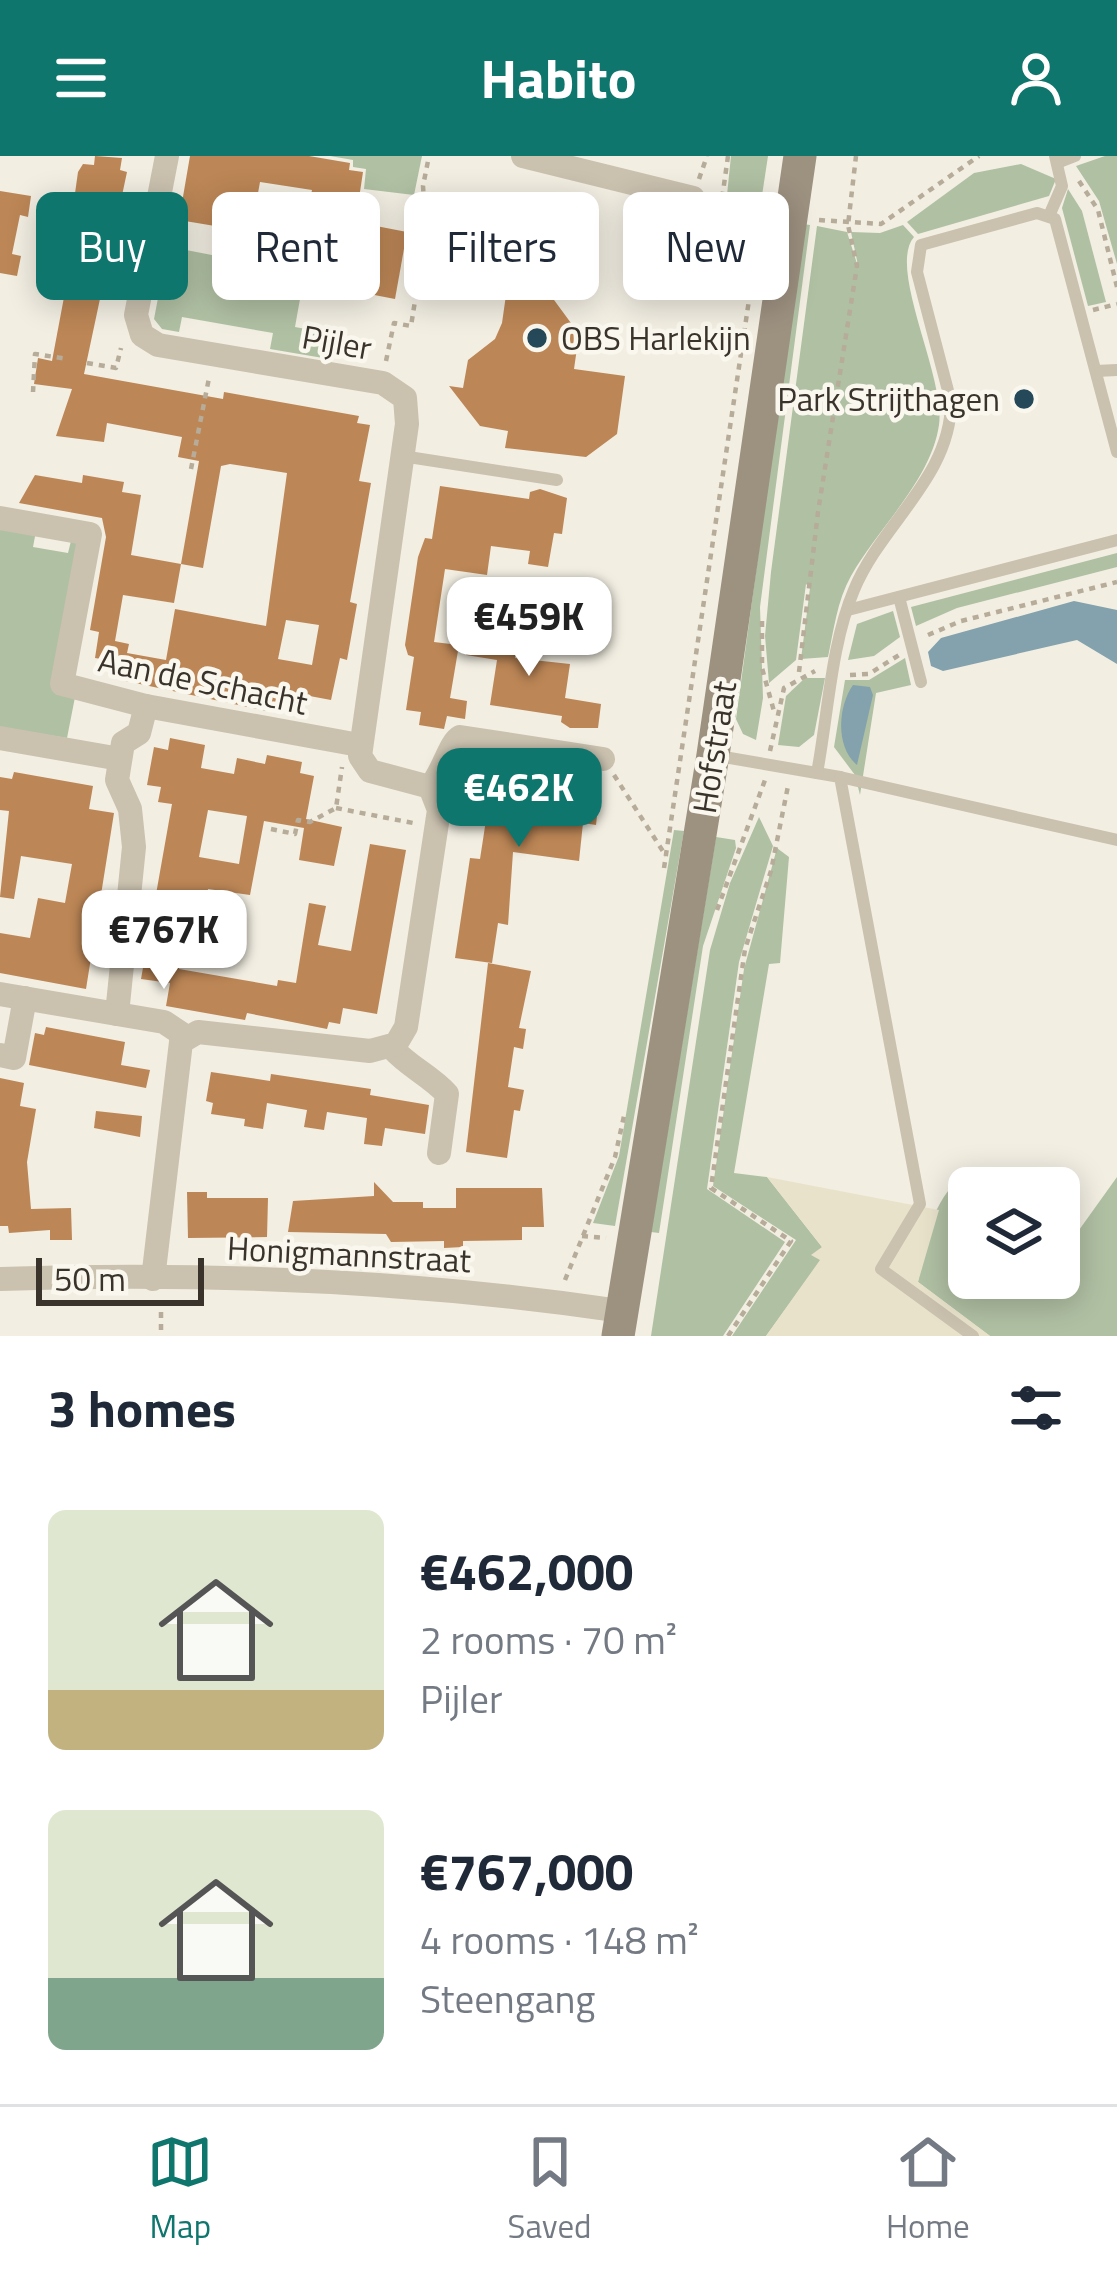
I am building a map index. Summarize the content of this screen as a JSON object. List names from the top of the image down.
{
  "streets": {
    "main road": ["Hofstraat"],
    "street": ["Pijler", "Aan de Schacht", "Honigmannstraat"]
  },
  "crossings": [
    ["Pijler", "Aan de Schacht"],
    ["Hofstraat", "Honigmannstraat"]
  ],
  "places": ["OBS Harlekijn", "Park Strijthagen"],
  "scale_bar": "50 m",
  "page": {
    "header": "Habito",
    "chip": [
      "Buy",
      "Rent",
      "Filters",
      "New"
    ],
    "price": ["€459K", "€462K", "€767K"],
    "scale": "50 m",
    "heading": "3 homes",
    "list": [
      {
        "name": "€462,000",
        "note": "2 rooms · 70 m² · Pijler"
      },
      {
        "name": "€767,000",
        "note": "4 rooms · 148 m² · Steengang"
      }
    ],
    "tabs": ["Map", "Saved", "Home"]
  }
}
